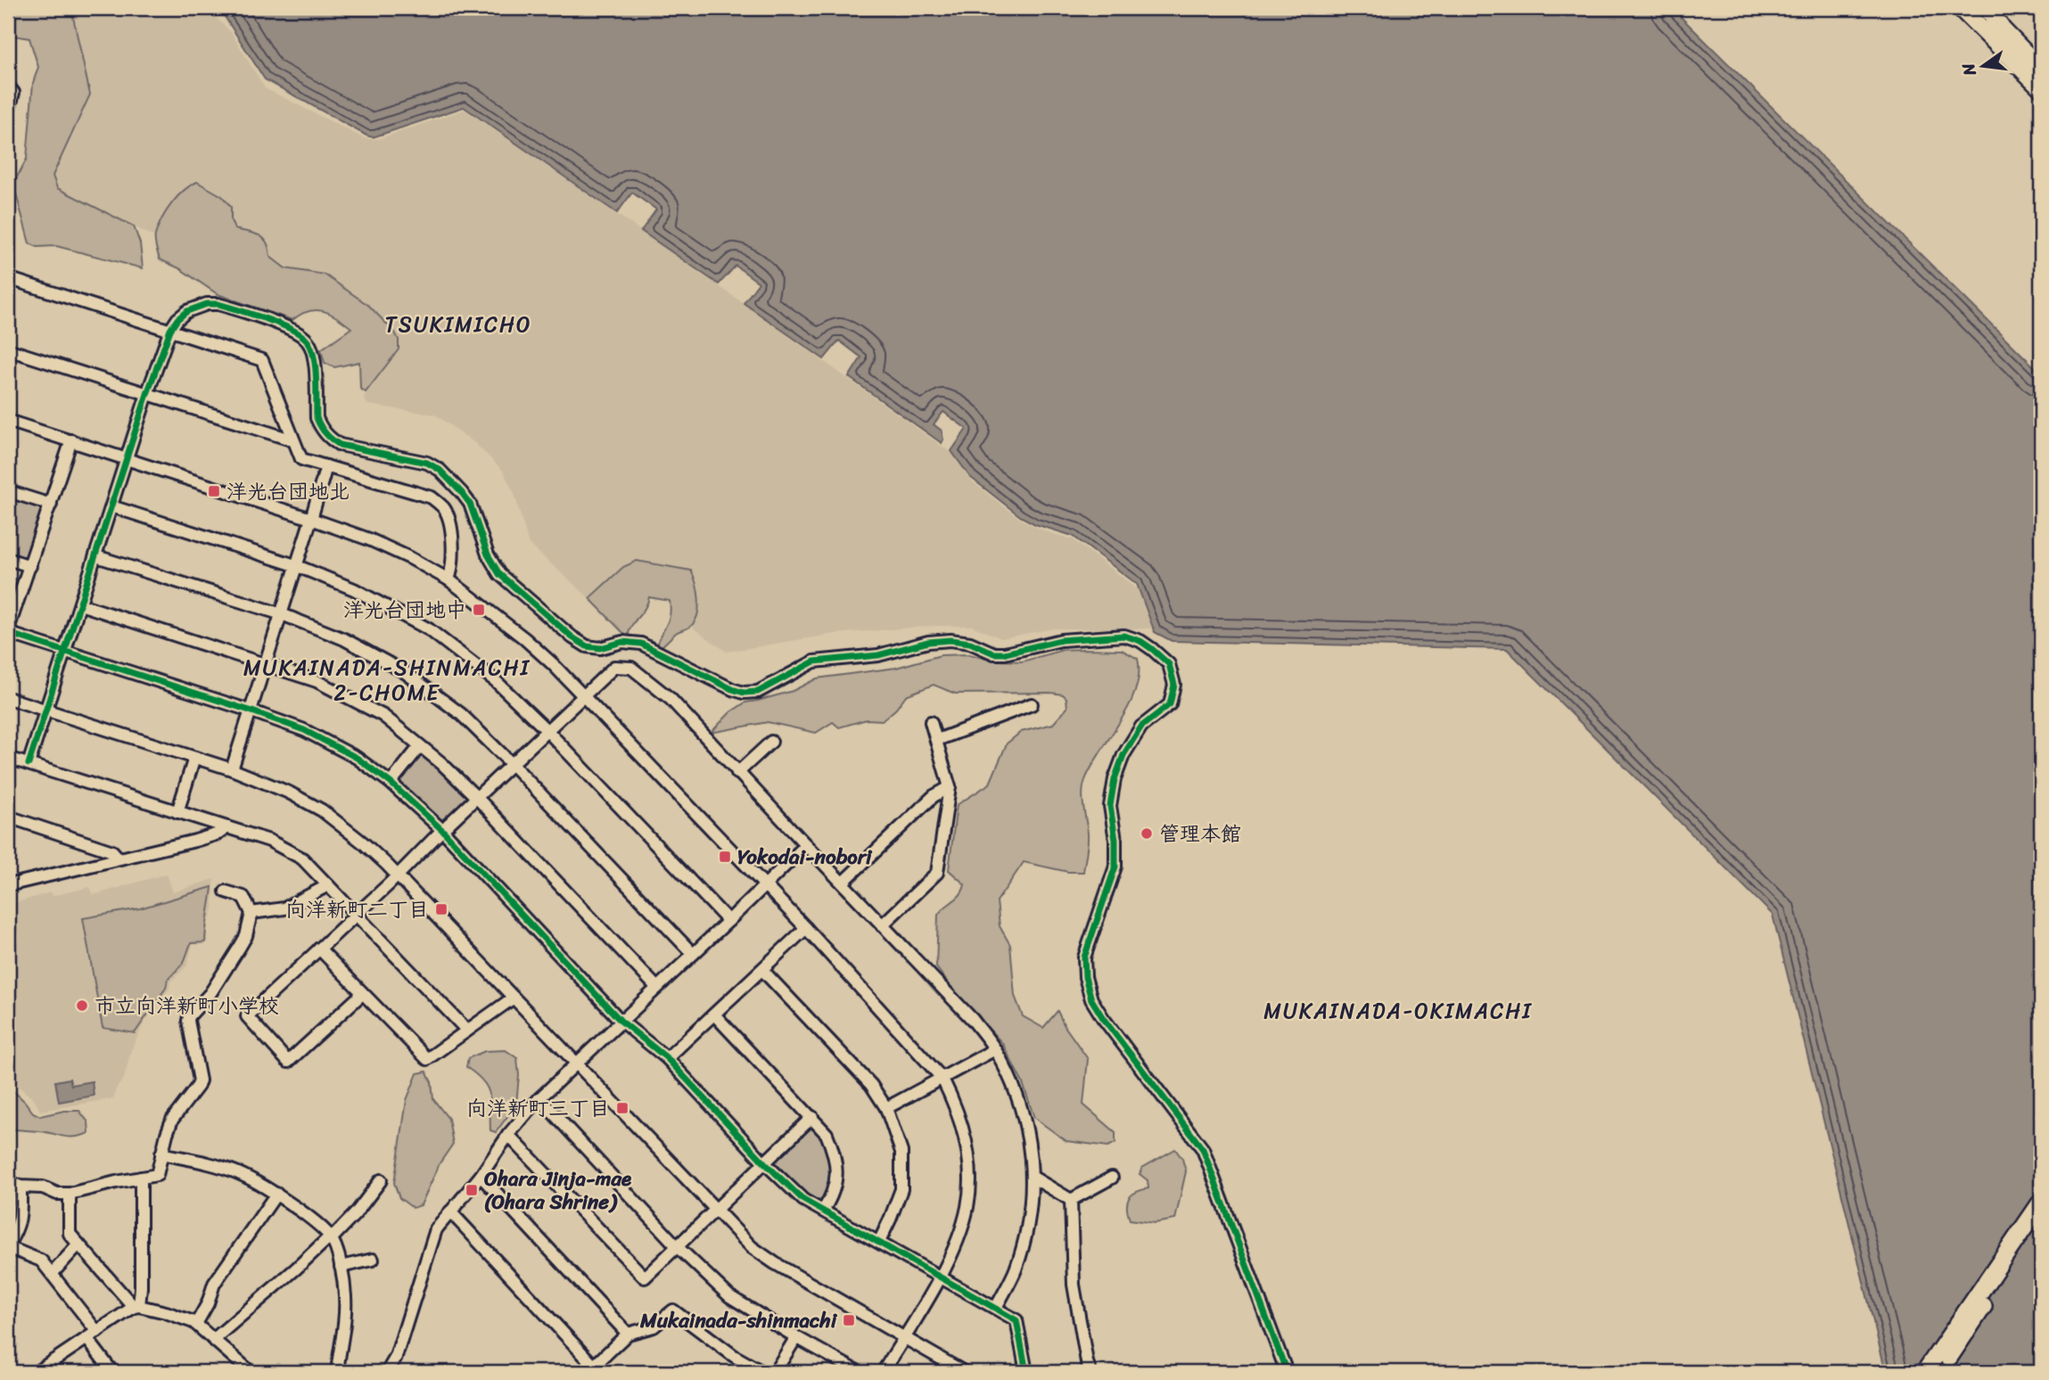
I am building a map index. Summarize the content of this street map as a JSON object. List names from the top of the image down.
{
  "districts": ["TSUKIMICHO", "MUKAINADA-SHINMACHI 2-CHOME", "MUKAINADA-OKIMACHI"],
  "places": {
    "transit": [
      "洋光台団地北",
      "洋光台団地中",
      "Yokodai-nobori",
      "向洋新町二丁目",
      "向洋新町三丁目",
      "Ohara Jinja-mae (Ohara Shrine)",
      "Mukainada-shinmachi"
    ],
    "other": ["管理本館", "市立向洋新町小学校"]
  },
  "north": "left"
}
